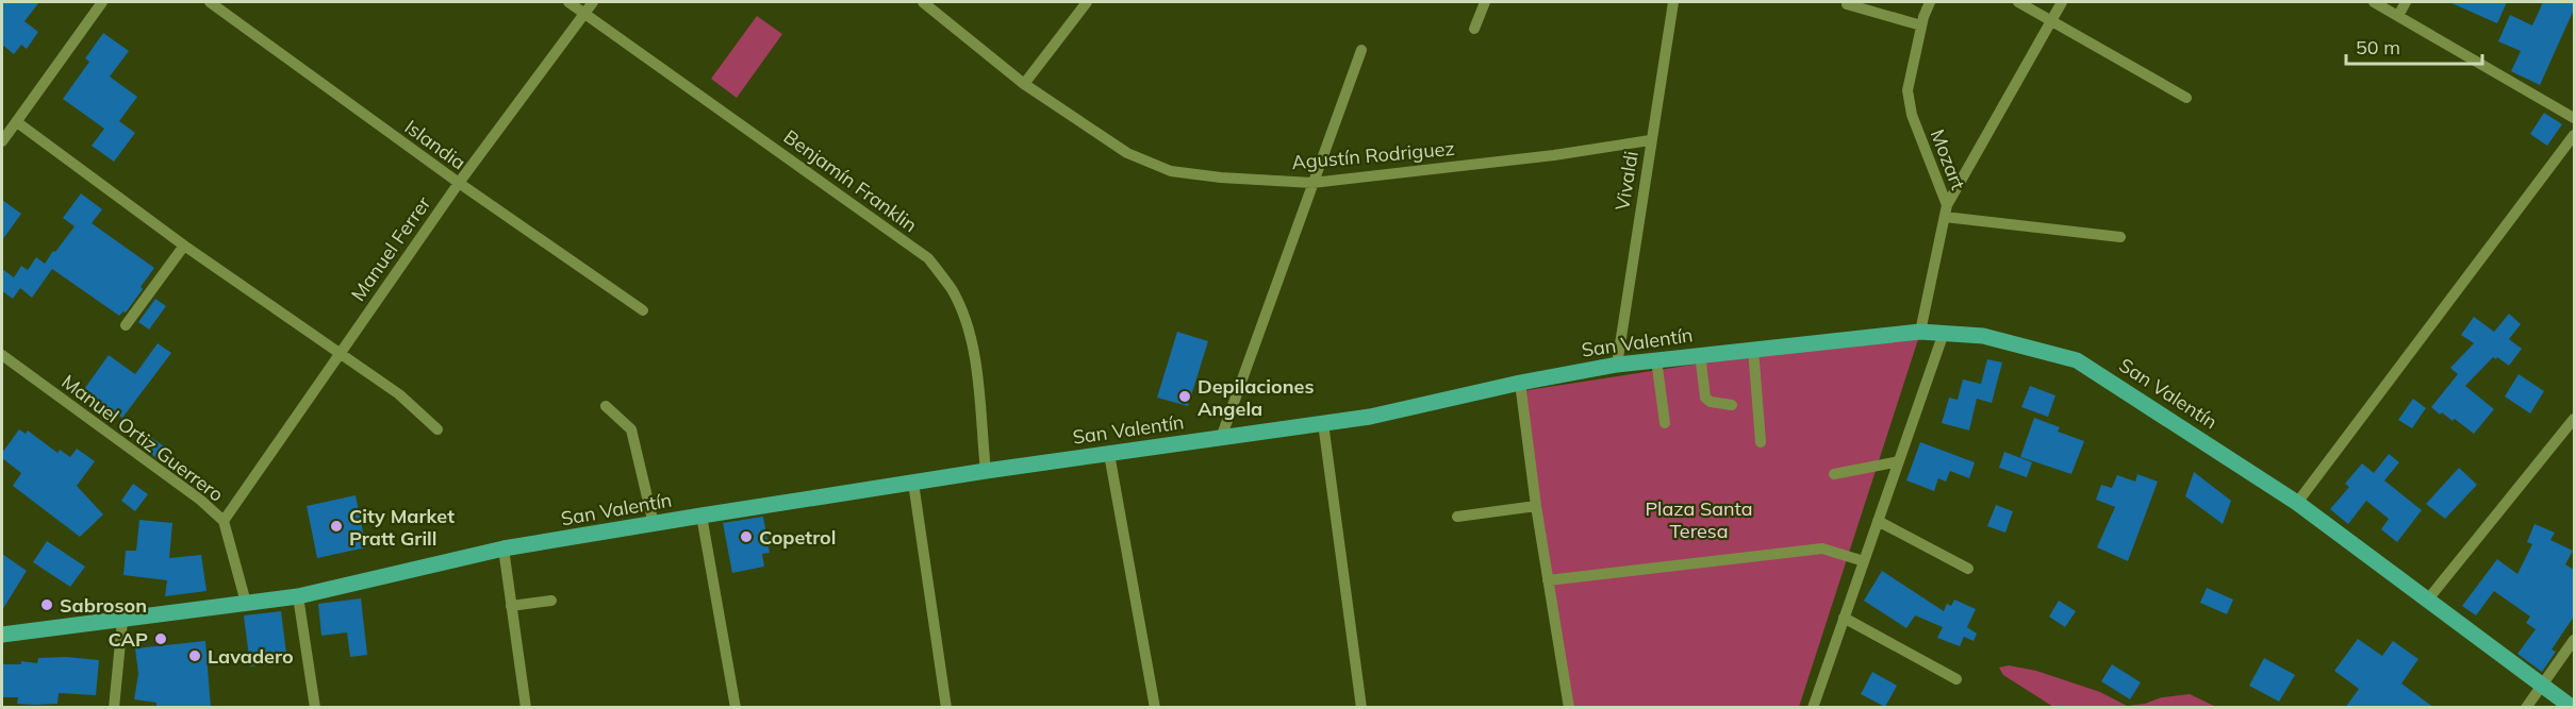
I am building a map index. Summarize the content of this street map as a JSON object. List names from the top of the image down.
{
  "streets": {
    "main road": ["San Valentín"],
    "street": [
      "Islandia",
      "Agustín Rodriguez",
      "Mozart",
      "Benjamín Franklin",
      "Vivaldi",
      "Manuel Ferrer",
      "Manuel Ortiz Guerrero"
    ]
  },
  "crossings": [
    ["Islandia", "Manuel Ferrer"],
    ["Agustín Rodriguez", "Vivaldi"],
    ["Mozart", "San Valentín"],
    ["Benjamín Franklin", "Manuel Ferrer"],
    ["Benjamín Franklin", "San Valentín"],
    ["Vivaldi", "San Valentín"],
    ["Manuel Ferrer", "Manuel Ortiz Guerrero"],
    ["San Valentín", "Manuel Ortiz Guerrero"]
  ],
  "parks": ["Plaza Santa Teresa"],
  "places": [
    "Depilaciones Angela",
    "City Market Pratt Grill",
    "Copetrol",
    "Sabroson",
    "CAP",
    "Lavadero"
  ],
  "scale_bar": "50 m"
}
